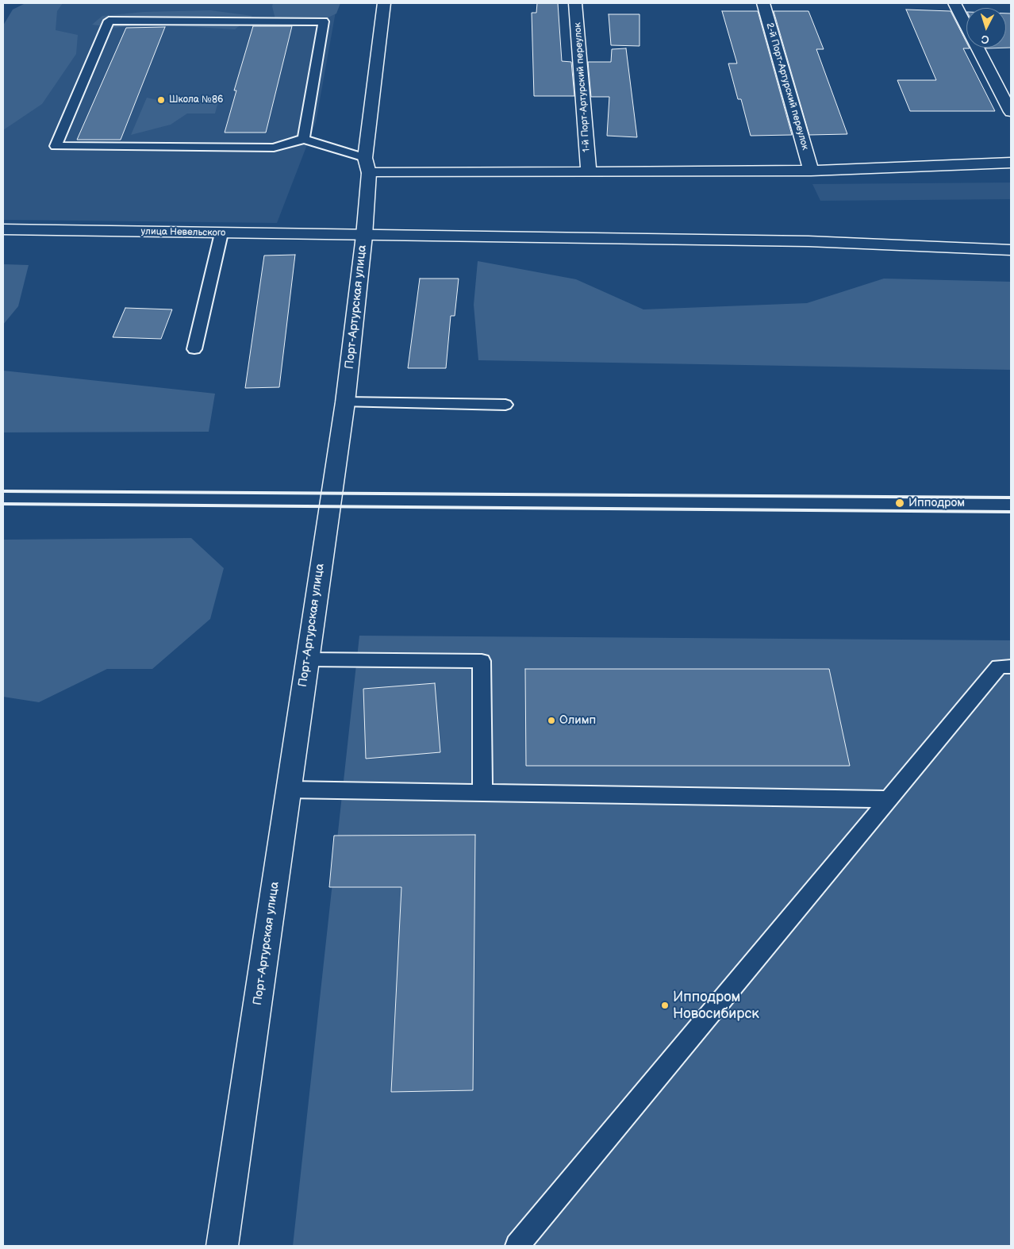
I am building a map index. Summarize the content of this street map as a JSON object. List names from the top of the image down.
{
  "streets": {
    "street": [
      "2-й Порт-Артурский переулок",
      "1-й Порт-Артурский переулок",
      "улица Невельского",
      "Порт-Артурская улица"
    ]
  },
  "crossings": [
    ["улица Невельского", "Порт-Артурская улица"]
  ],
  "places": [
    "Школа №86",
    "Ипподром",
    "Олимп",
    "Ипподром Новосибирск"
  ],
  "north": "bottom"
}
